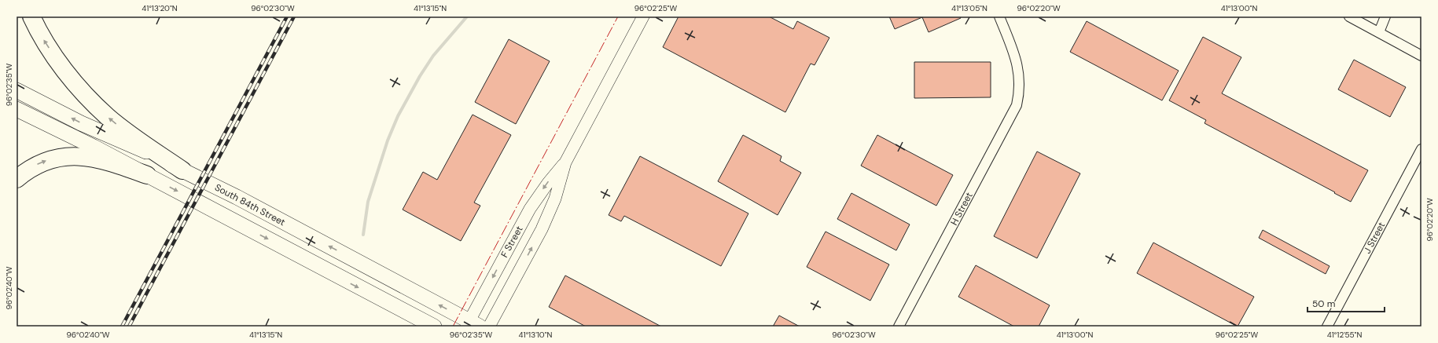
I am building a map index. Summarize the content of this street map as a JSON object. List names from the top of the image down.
{
  "streets": {
    "main road": ["South 84th Street"],
    "street": ["H Street", "J Street", "F Street"]
  },
  "crossings": [
    ["South 84th Street", "F Street"]
  ],
  "scale_bar": "50 m",
  "coordinates": [
    "41°13'20\"N",
    "96°02'30\"W",
    "41°13'15\"N",
    "96°02'25\"W",
    "41°13'05\"N",
    "96°02'20\"W",
    "41°13'00\"N",
    "96°02'35\"W",
    "96°02'40\"W",
    "41°13'10\"N",
    "41°12'55\"N"
  ]
}
